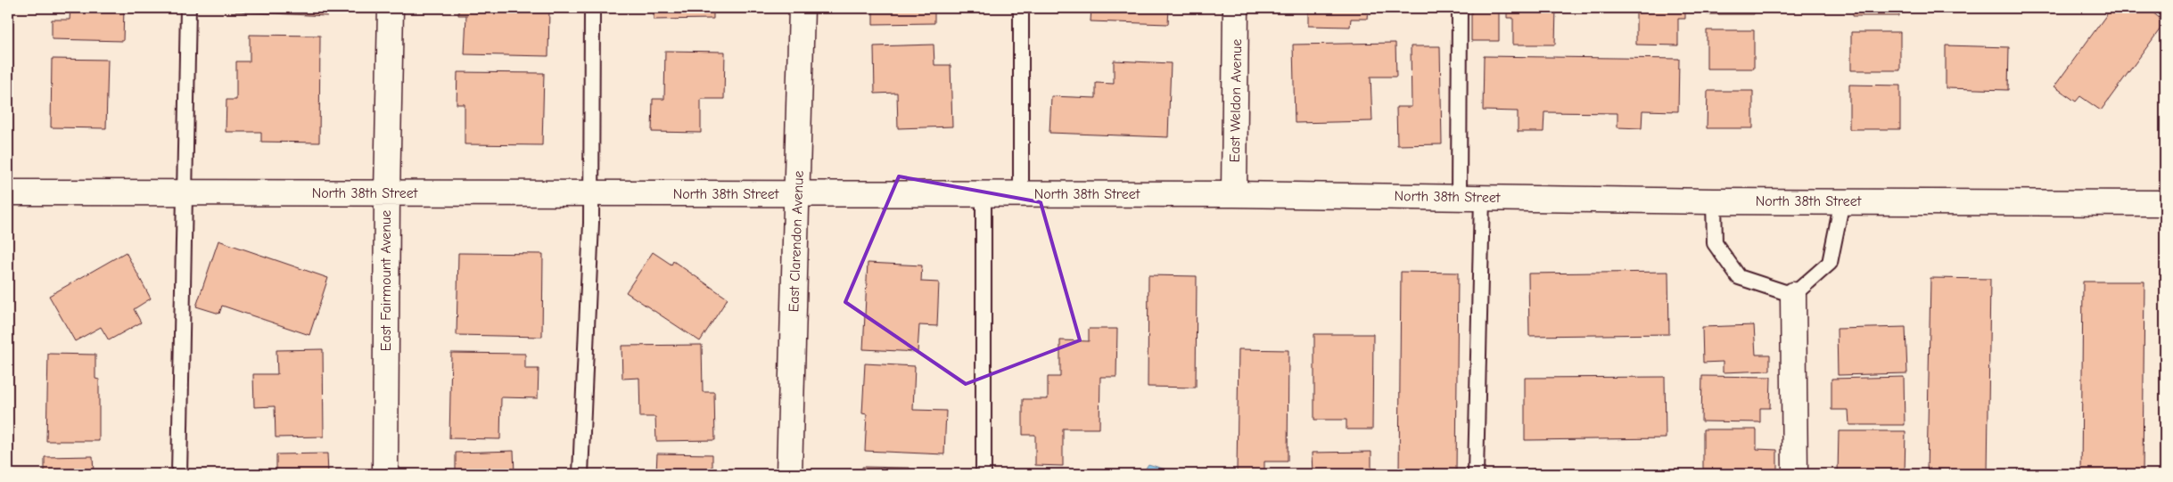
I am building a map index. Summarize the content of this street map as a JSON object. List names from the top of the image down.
{
  "streets": {
    "street": [
      "East Weldon Avenue",
      "North 38th Street",
      "East Clarendon Avenue",
      "East Fairmount Avenue"
    ]
  },
  "crossings": [
    ["East Weldon Avenue", "North 38th Street"],
    ["North 38th Street", "East Clarendon Avenue"],
    ["North 38th Street", "East Fairmount Avenue"]
  ]
}
